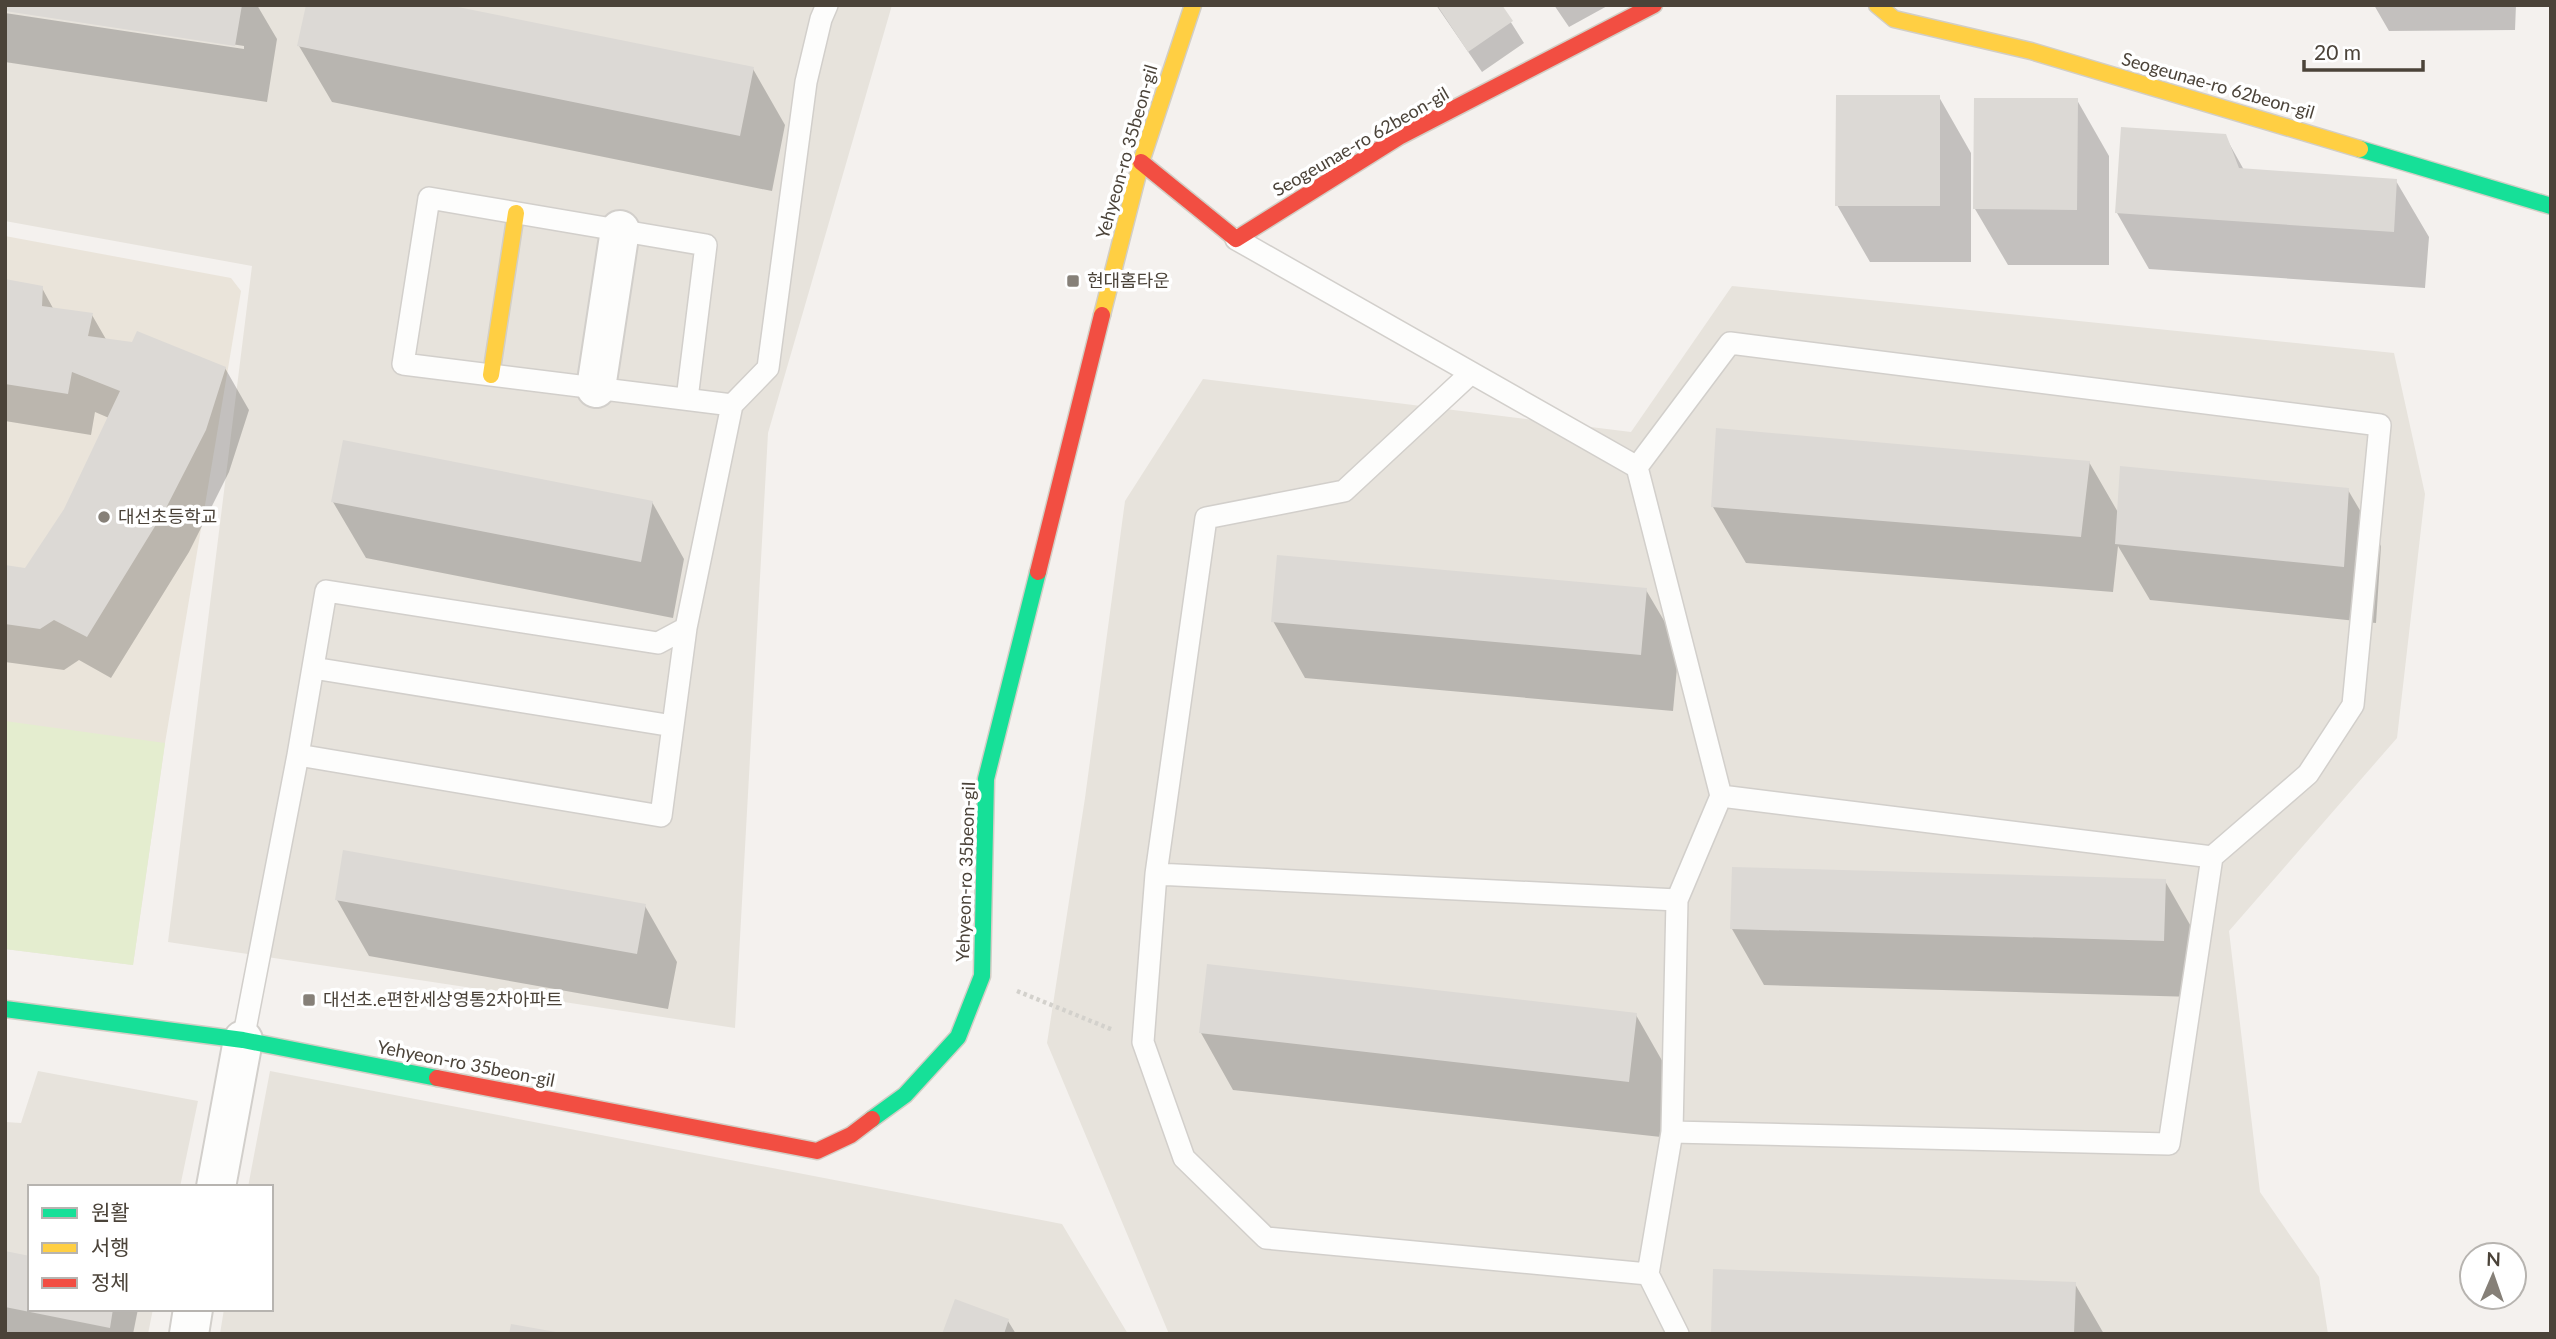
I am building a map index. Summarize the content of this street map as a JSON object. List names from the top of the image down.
{
  "streets": {
    "street": ["Seogeunae-ro 62beon-gil", "Yehyeon-ro 35beon-gil"]
  },
  "places": {
    "transit": ["현대홈타운", "대선초.e편한세상영통2차아파트"],
    "other": ["대선초등학교"]
  },
  "legend": ["원활", "서행", "정체"],
  "scale_bar": "20 m",
  "north": "top"
}
